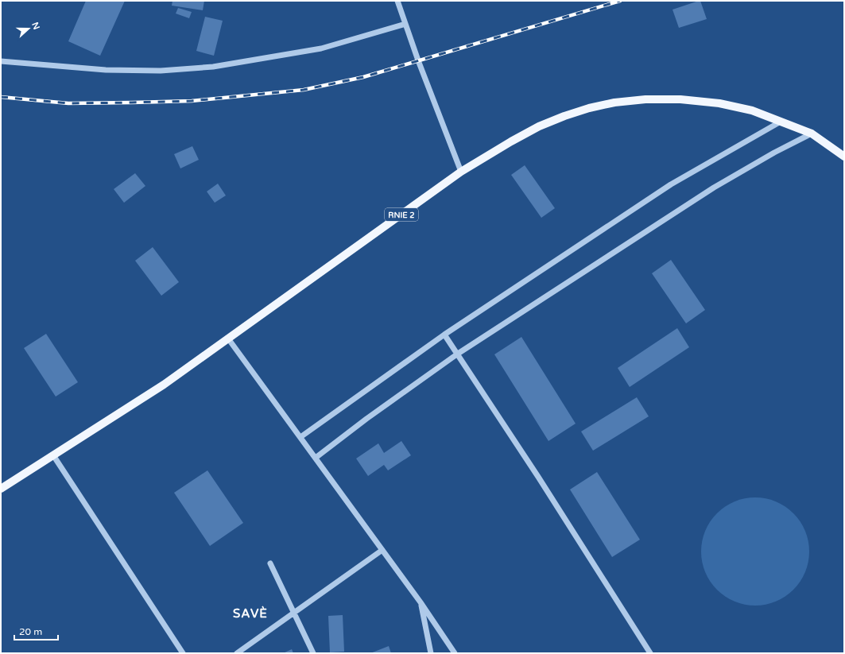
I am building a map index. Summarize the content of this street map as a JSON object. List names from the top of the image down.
{
  "streets": {
    "main road": ["RNIE 2"]
  },
  "districts": ["SAVÈ"],
  "scale_bar": "20 m",
  "north": "right"
}
